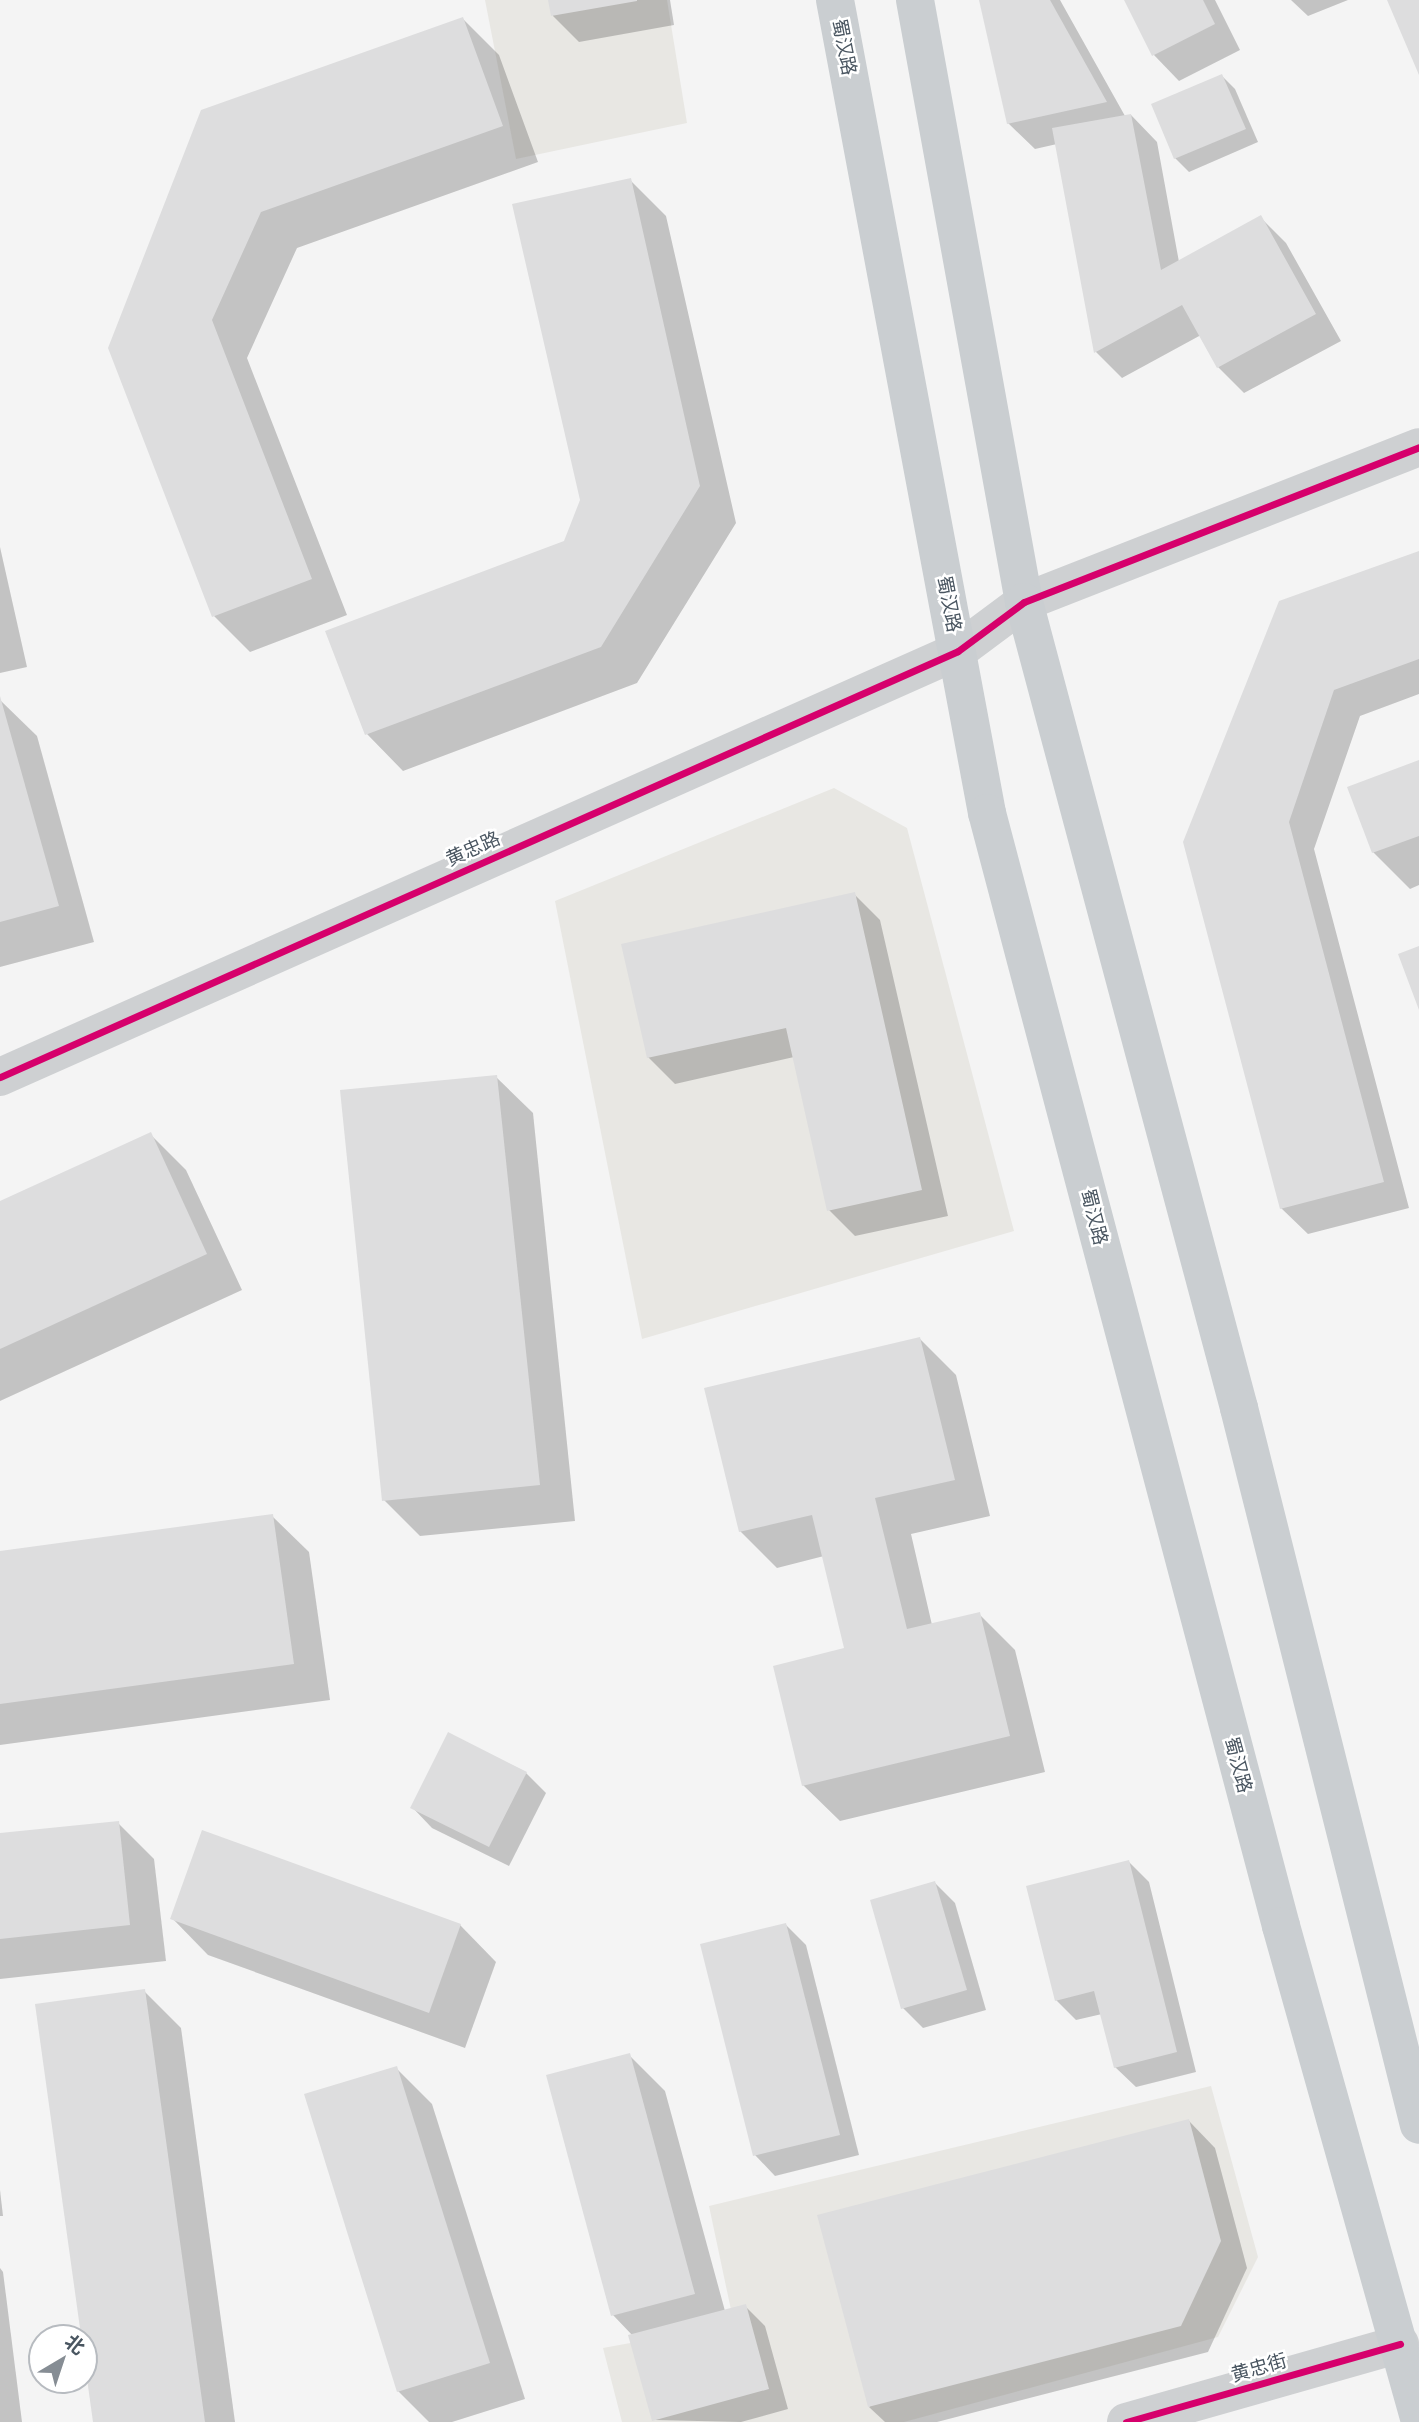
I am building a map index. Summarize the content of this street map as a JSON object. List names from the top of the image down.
{
  "streets": {
    "main road": ["蜀汉路"],
    "street": ["黄忠路", "黄忠街"]
  },
  "crossings": [
    ["蜀汉路", "黄忠路"],
    ["蜀汉路", "黄忠街"]
  ],
  "north": "top right"
}
